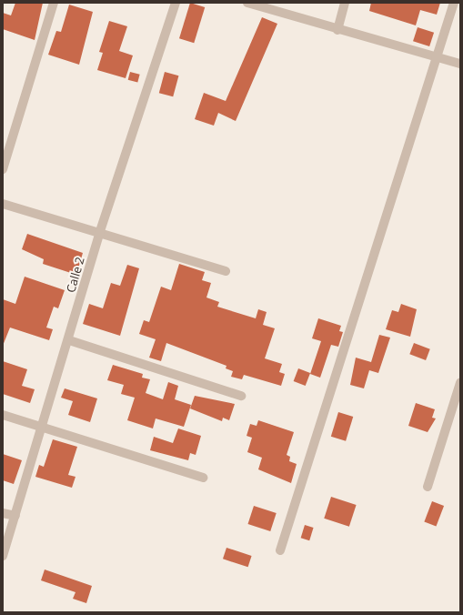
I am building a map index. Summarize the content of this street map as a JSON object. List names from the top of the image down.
{
  "streets": {
    "street": ["Calle 2"]
  }
}
